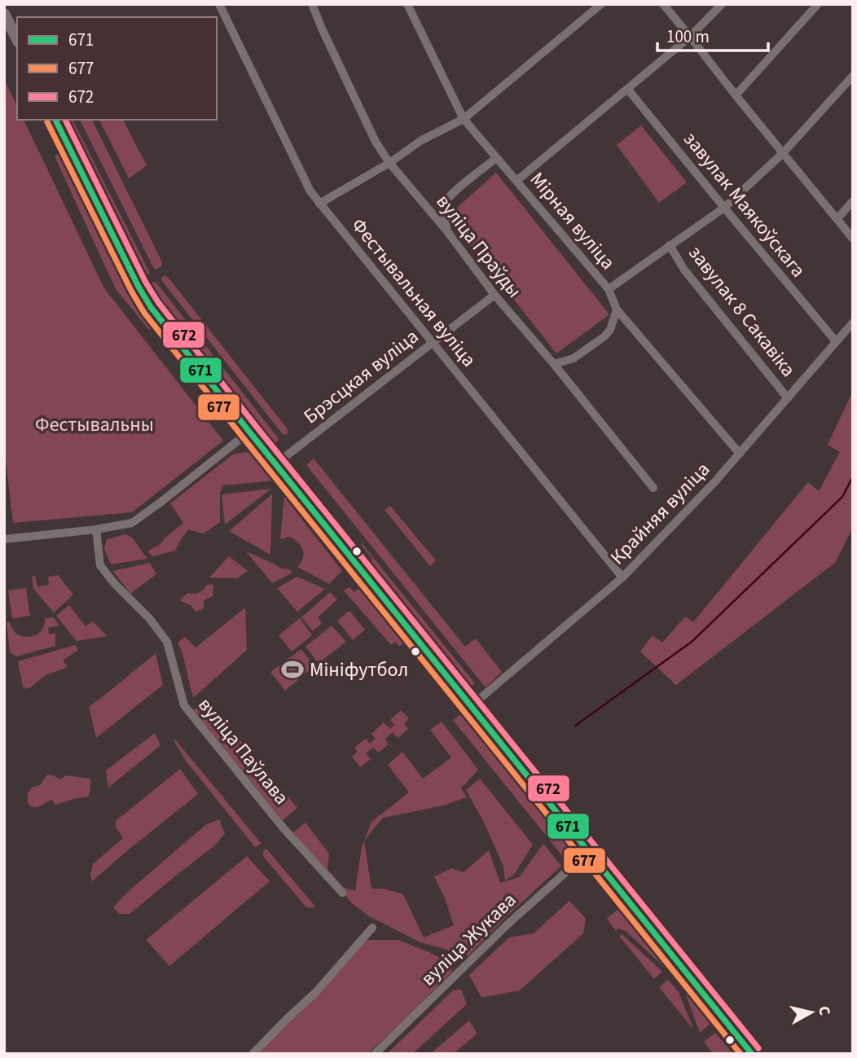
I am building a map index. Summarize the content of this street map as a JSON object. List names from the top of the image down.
{
  "streets": {
    "street": [
      "завулак Маякоўскага",
      "Мірная вуліца",
      "вуліца Праўды",
      "Фестывальная вуліца",
      "завулак 8 Сакавіка",
      "Брэсцкая вуліца",
      "Крайняя вуліца",
      "вуліца Паўлава",
      "вуліца Жукава"
    ]
  },
  "crossings": [
    ["завулак Маякоўскага", "Крайняя вуліца"],
    ["Мірная вуліца", "Крайняя вуліца"],
    ["вуліца Праўды", "Брэсцкая вуліца"],
    ["Фестывальная вуліца", "Брэсцкая вуліца"],
    ["Фестывальная вуліца", "Крайняя вуліца"],
    ["завулак 8 Сакавіка", "Крайняя вуліца"]
  ],
  "parks": ["Фестывальны"],
  "places": {
    "sports": ["Мініфутбол"]
  },
  "lines": ["transit line 671", "transit line 672", "transit line 677"],
  "legend": ["671", "677", "672"],
  "scale_bar": "100 m",
  "north": "right"
}
